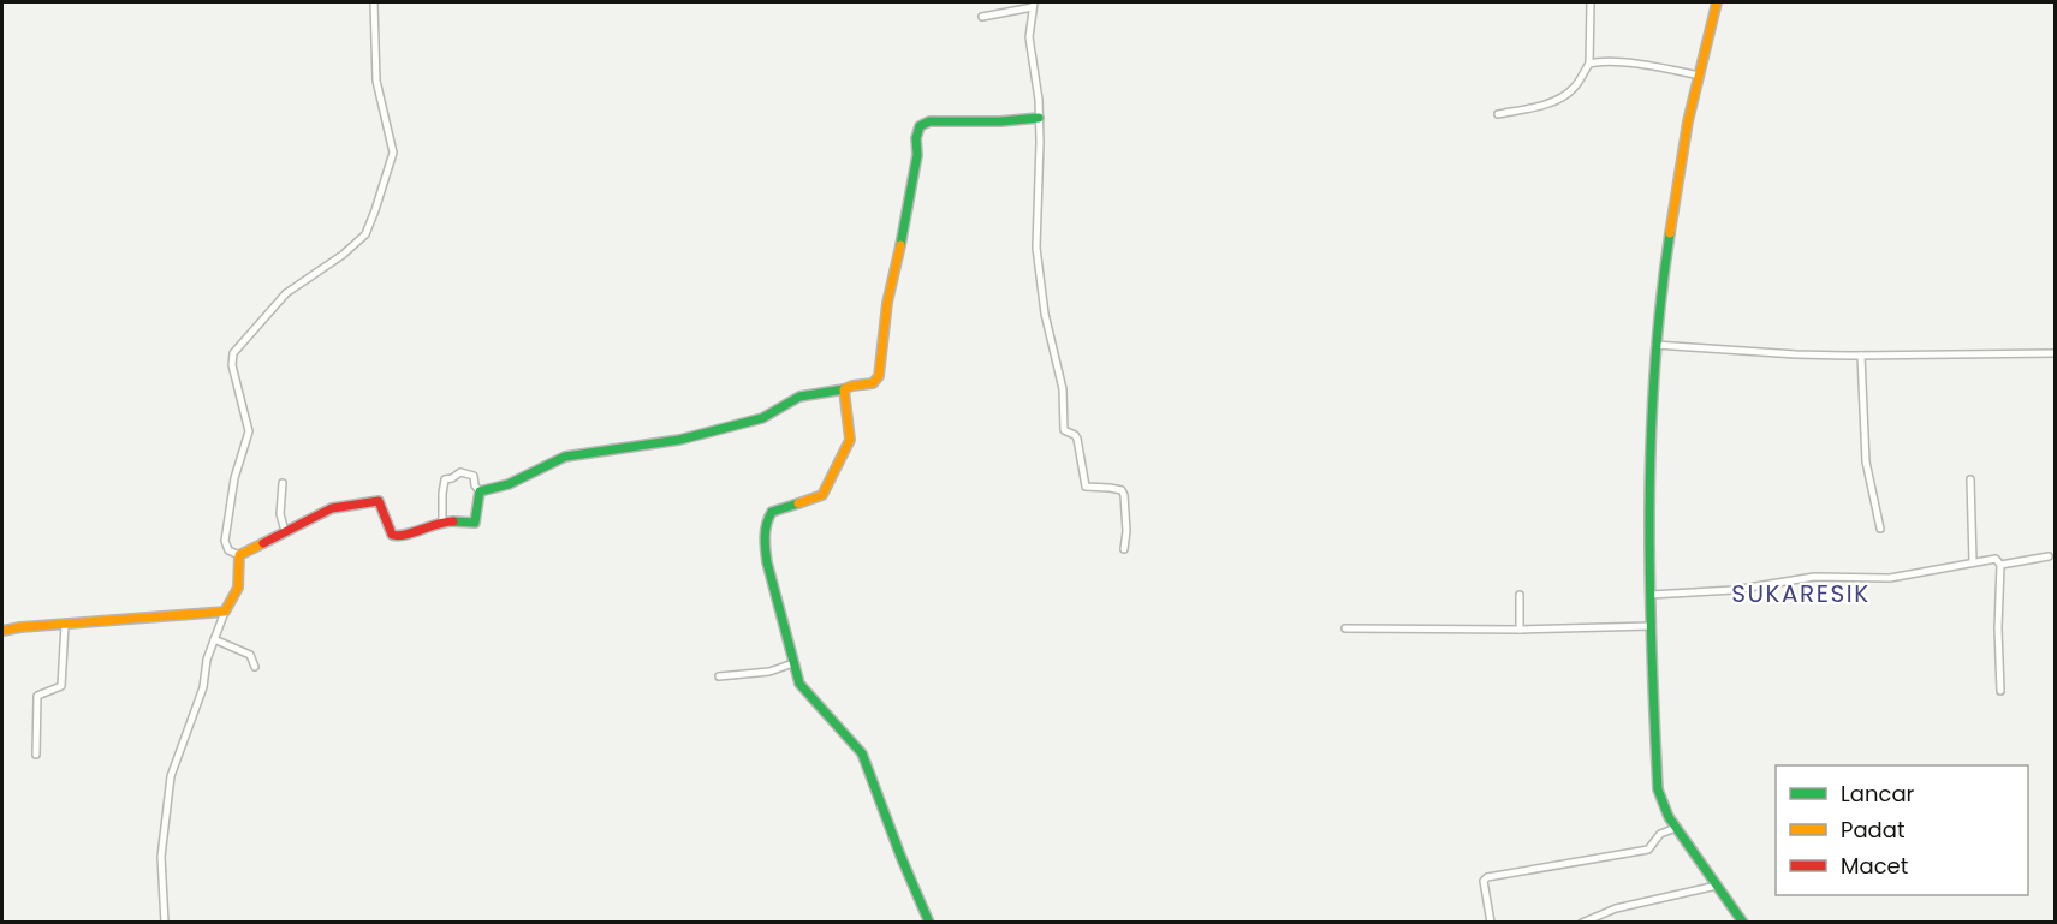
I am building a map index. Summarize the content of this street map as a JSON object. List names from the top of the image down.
{
  "districts": ["SUKARESIK"],
  "legend": ["Lancar", "Padat", "Macet"]
}
